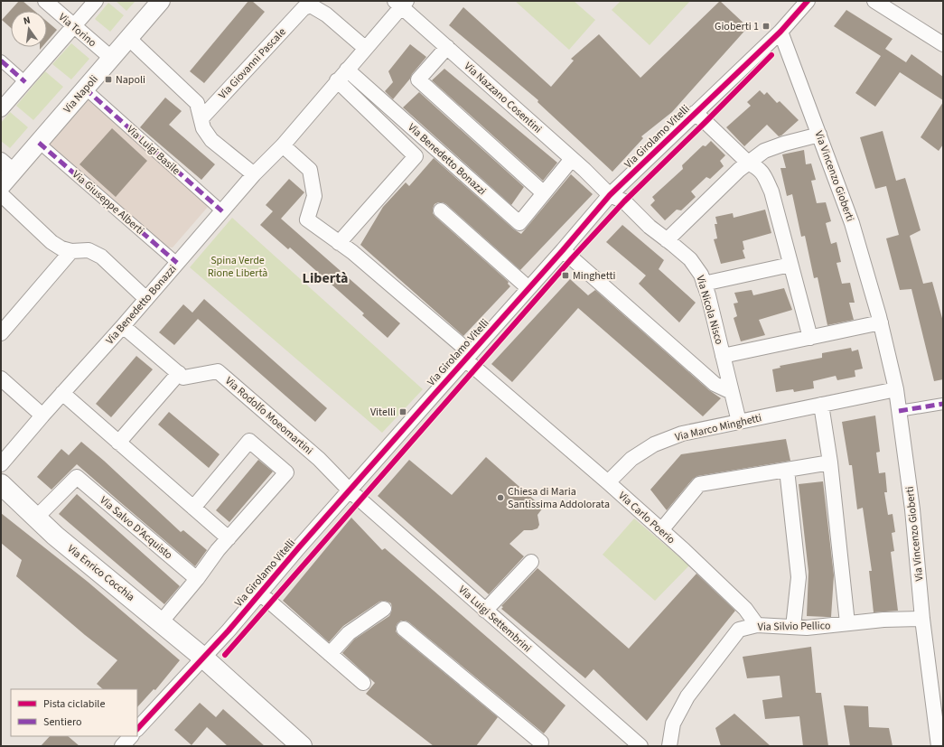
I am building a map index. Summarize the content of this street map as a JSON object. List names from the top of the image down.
{
  "streets": {
    "main road": ["Via Enrico Cocchia"],
    "street": [
      "Via Torino",
      "Via Giovanni Pascale",
      "Via Napoli",
      "Via Nazzano Cosentini",
      "Via Girolamo Vitelli",
      "Via Luigi Basile",
      "Via Benedetto Bonazzi",
      "Via Vincenzo Gioberti",
      "Via Giuseppe Alberti",
      "Via Nicola Nisco",
      "Via Rodolfo Moeomartini",
      "Via Marco Minghetti",
      "Via Carlo Poerio",
      "Via Salvo D'Acquisto",
      "Via Luigi Settembrini",
      "Via Silvio Pellico"
    ]
  },
  "crossings": [
    ["Via Torino", "Via Napoli"],
    ["Via Napoli", "Via Luigi Basile"],
    ["Via Napoli", "Via Giuseppe Alberti"],
    ["Via Nazzano Cosentini", "Via Girolamo Vitelli"],
    ["Via Nazzano Cosentini", "Via Benedetto Bonazzi"],
    ["Via Nazzano Cosentini", "Via Nicola Nisco"],
    ["Via Girolamo Vitelli", "Via Benedetto Bonazzi"],
    ["Via Girolamo Vitelli", "Via Vincenzo Gioberti"],
    ["Via Girolamo Vitelli", "Via Nicola Nisco"],
    ["Via Girolamo Vitelli", "Via Rodolfo Moeomartini"],
    ["Via Girolamo Vitelli", "Via Carlo Poerio"],
    ["Via Girolamo Vitelli", "Via Enrico Cocchia"],
    ["Via Girolamo Vitelli", "Via Luigi Settembrini"],
    ["Via Luigi Basile", "Via Benedetto Bonazzi"],
    ["Via Benedetto Bonazzi", "Via Giuseppe Alberti"],
    ["Via Vincenzo Gioberti", "Via Marco Minghetti"],
    ["Via Vincenzo Gioberti", "Via Silvio Pellico"],
    ["Via Nicola Nisco", "Via Marco Minghetti"],
    ["Via Rodolfo Moeomartini", "Via Luigi Settembrini"],
    ["Via Marco Minghetti", "Via Carlo Poerio"],
    ["Via Carlo Poerio", "Via Silvio Pellico"],
    ["Via Salvo D'Acquisto", "Via Enrico Cocchia"]
  ],
  "districts": ["Libertà"],
  "parks": ["Spina Verde Rione Libertà"],
  "places": {
    "transit": [
      "Gioberti 1",
      "Napoli",
      "Minghetti",
      "Vitelli"
    ],
    "other": ["Chiesa di Maria Santissima Addolorata"]
  },
  "legend": ["Pista ciclabile", "Sentiero"],
  "north": "top"
}
